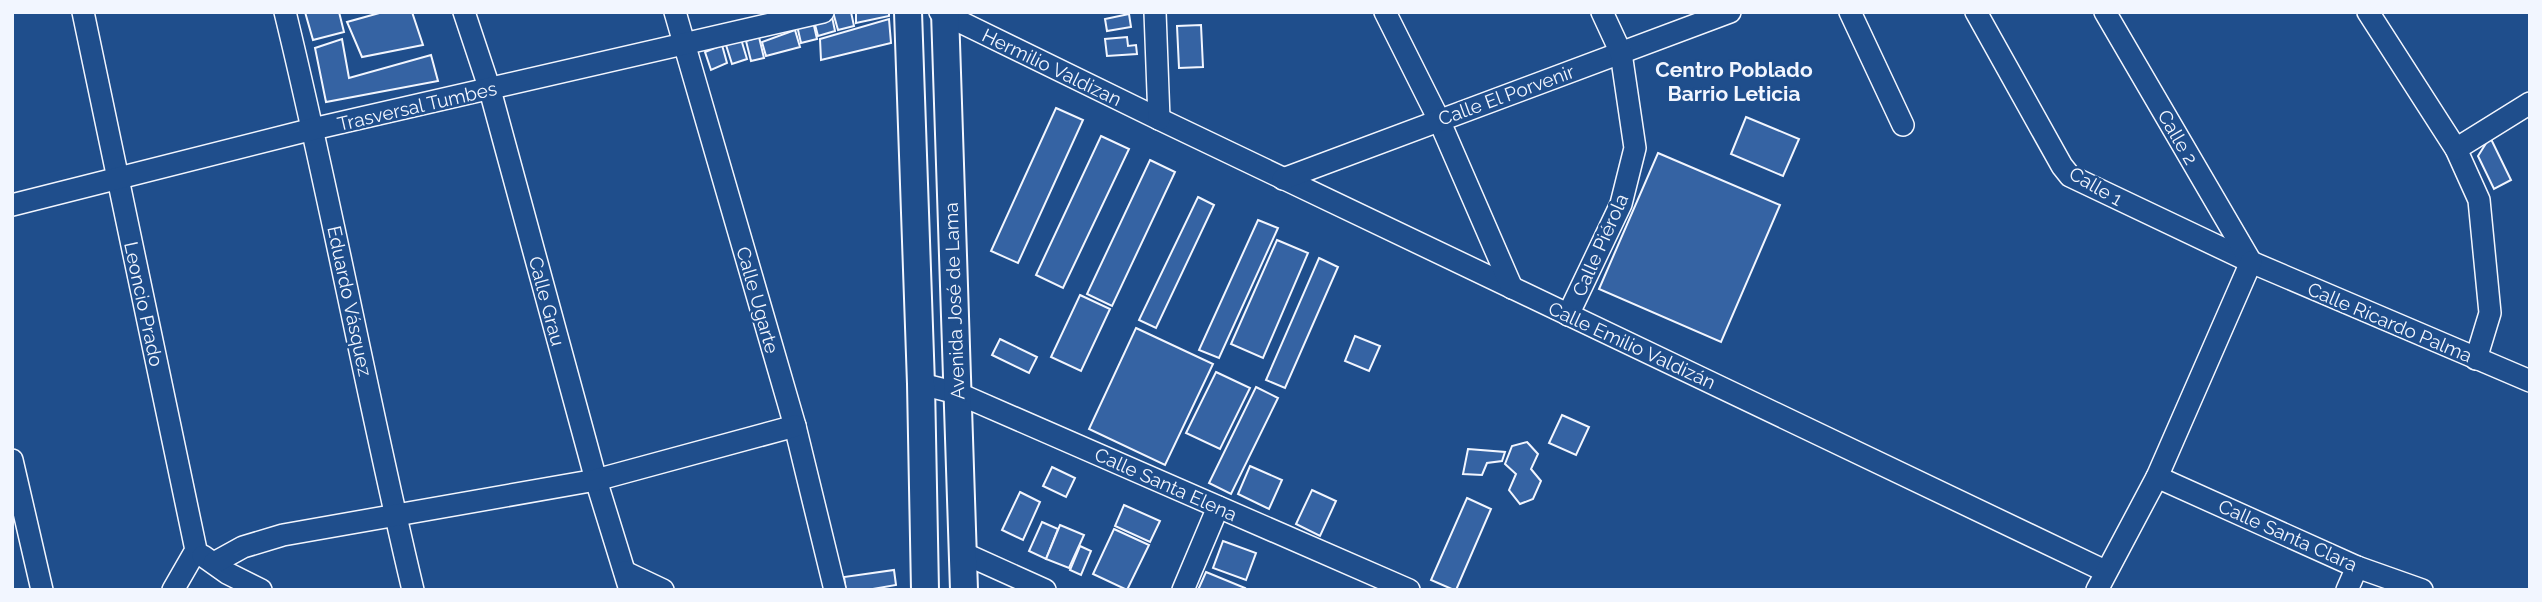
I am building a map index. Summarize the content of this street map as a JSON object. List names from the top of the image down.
{
  "streets": {
    "main road": ["Avenida José de Lama"],
    "street": [
      "Hermilio Valdizan",
      "Calle El Porvenir",
      "Trasversal Tumbes",
      "Calle 2",
      "Calle 1",
      "Calle Piérola",
      "Calle Ugarte",
      "Eduardo Vásquez",
      "Calle Grau",
      "Leoncio Prado",
      "Calle Ricardo Palma",
      "Calle Emilio Valdizán",
      "Calle Santa Elena",
      "Calle Santa Clara"
    ]
  },
  "crossings": [
    ["Hermilio Valdizan", "Avenida José de Lama"],
    ["Hermilio Valdizan", "Calle Emilio Valdizán"],
    ["Calle El Porvenir", "Calle Piérola"],
    ["Calle El Porvenir", "Calle Emilio Valdizán"],
    ["Trasversal Tumbes", "Calle Ugarte"],
    ["Trasversal Tumbes", "Eduardo Vásquez"],
    ["Trasversal Tumbes", "Calle Grau"],
    ["Trasversal Tumbes", "Leoncio Prado"],
    ["Calle 2", "Calle 1"],
    ["Calle 2", "Calle Ricardo Palma"],
    ["Calle 1", "Calle Ricardo Palma"],
    ["Calle Piérola", "Calle Emilio Valdizán"],
    ["Avenida José de Lama", "Calle Santa Elena"]
  ],
  "districts": ["Centro Poblado Barrio Leticia"]
}
